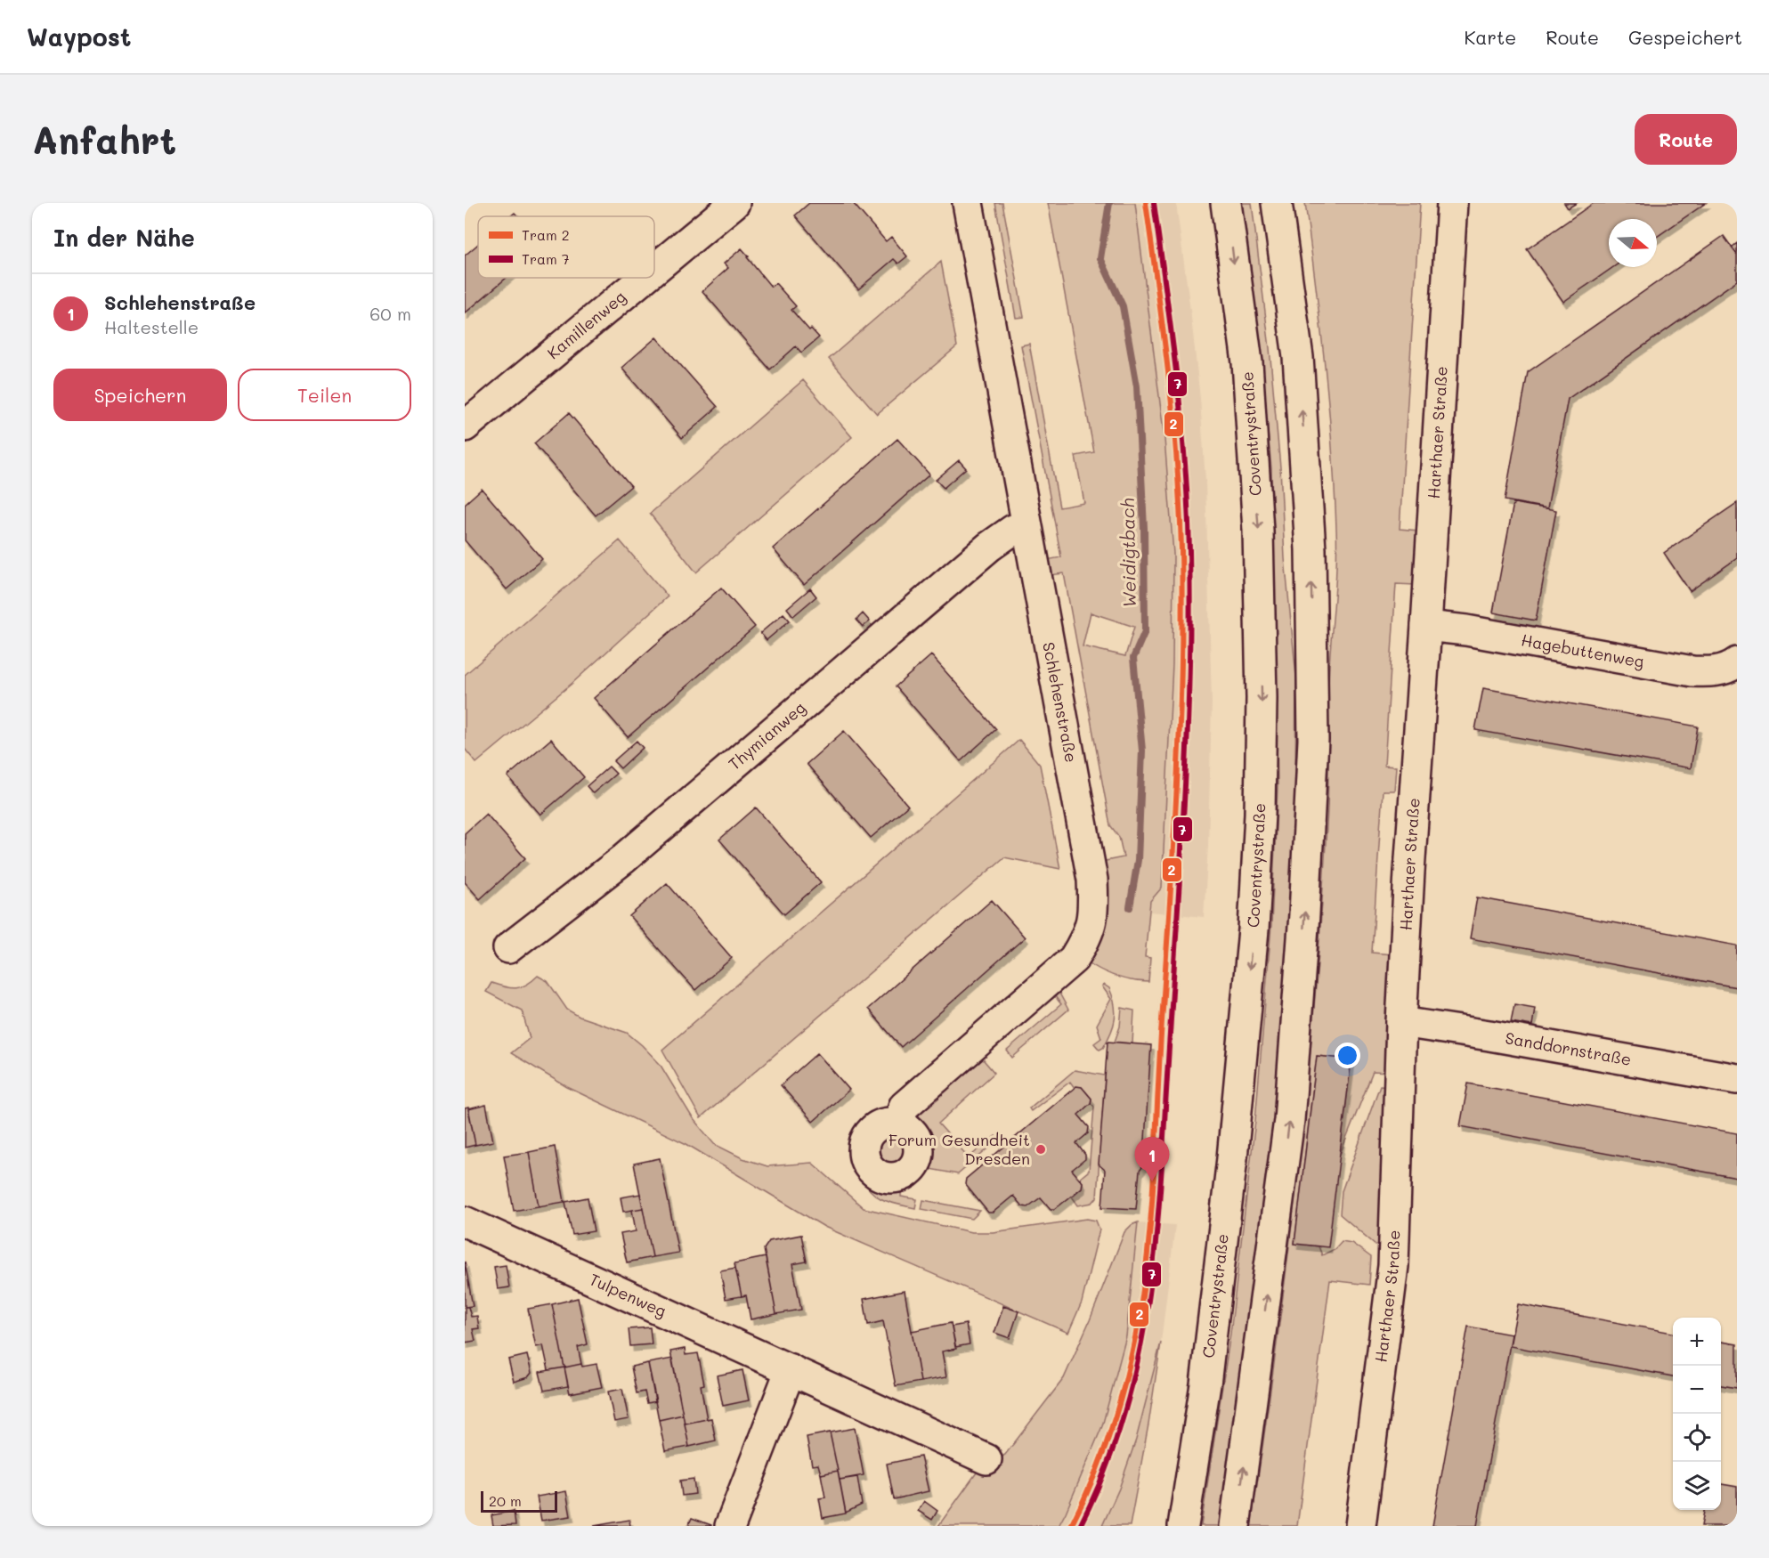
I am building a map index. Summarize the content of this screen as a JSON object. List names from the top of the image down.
{
  "streets": {
    "street": [
      "Kamillenweg",
      "Coventrystraße",
      "Harthaer Straße",
      "Hagebuttenweg",
      "Schlehenstraße",
      "Thymianweg",
      "Sanddornstraße",
      "Tulpenweg"
    ]
  },
  "crossings": [
    ["Harthaer Straße", "Hagebuttenweg"],
    ["Harthaer Straße", "Sanddornstraße"],
    ["Schlehenstraße", "Thymianweg"]
  ],
  "water": ["Weidigtbach"],
  "places": ["Forum Gesundheit Dresden"],
  "lines": ["tram line 2", "tram line 7"],
  "legend": ["Tram 2", "Tram 7"],
  "scale_bar": "20 m",
  "north": "right",
  "page": {
    "header": "Waypost",
    "nav": ["Karte", "Route", "Gespeichert"],
    "buttons": [
      "Route",
      ["Speichern", "Teilen"]
    ],
    "title": "Anfahrt",
    "heading": "In der Nähe",
    "list": [
      {
        "mark": "1",
        "name": "Schlehenstraße",
        "note": "Haltestelle",
        "value": "60 m"
      }
    ],
    "pins": "1",
    "map_buttons": ["+", "−"],
    "scale": "20 m"
  }
}
